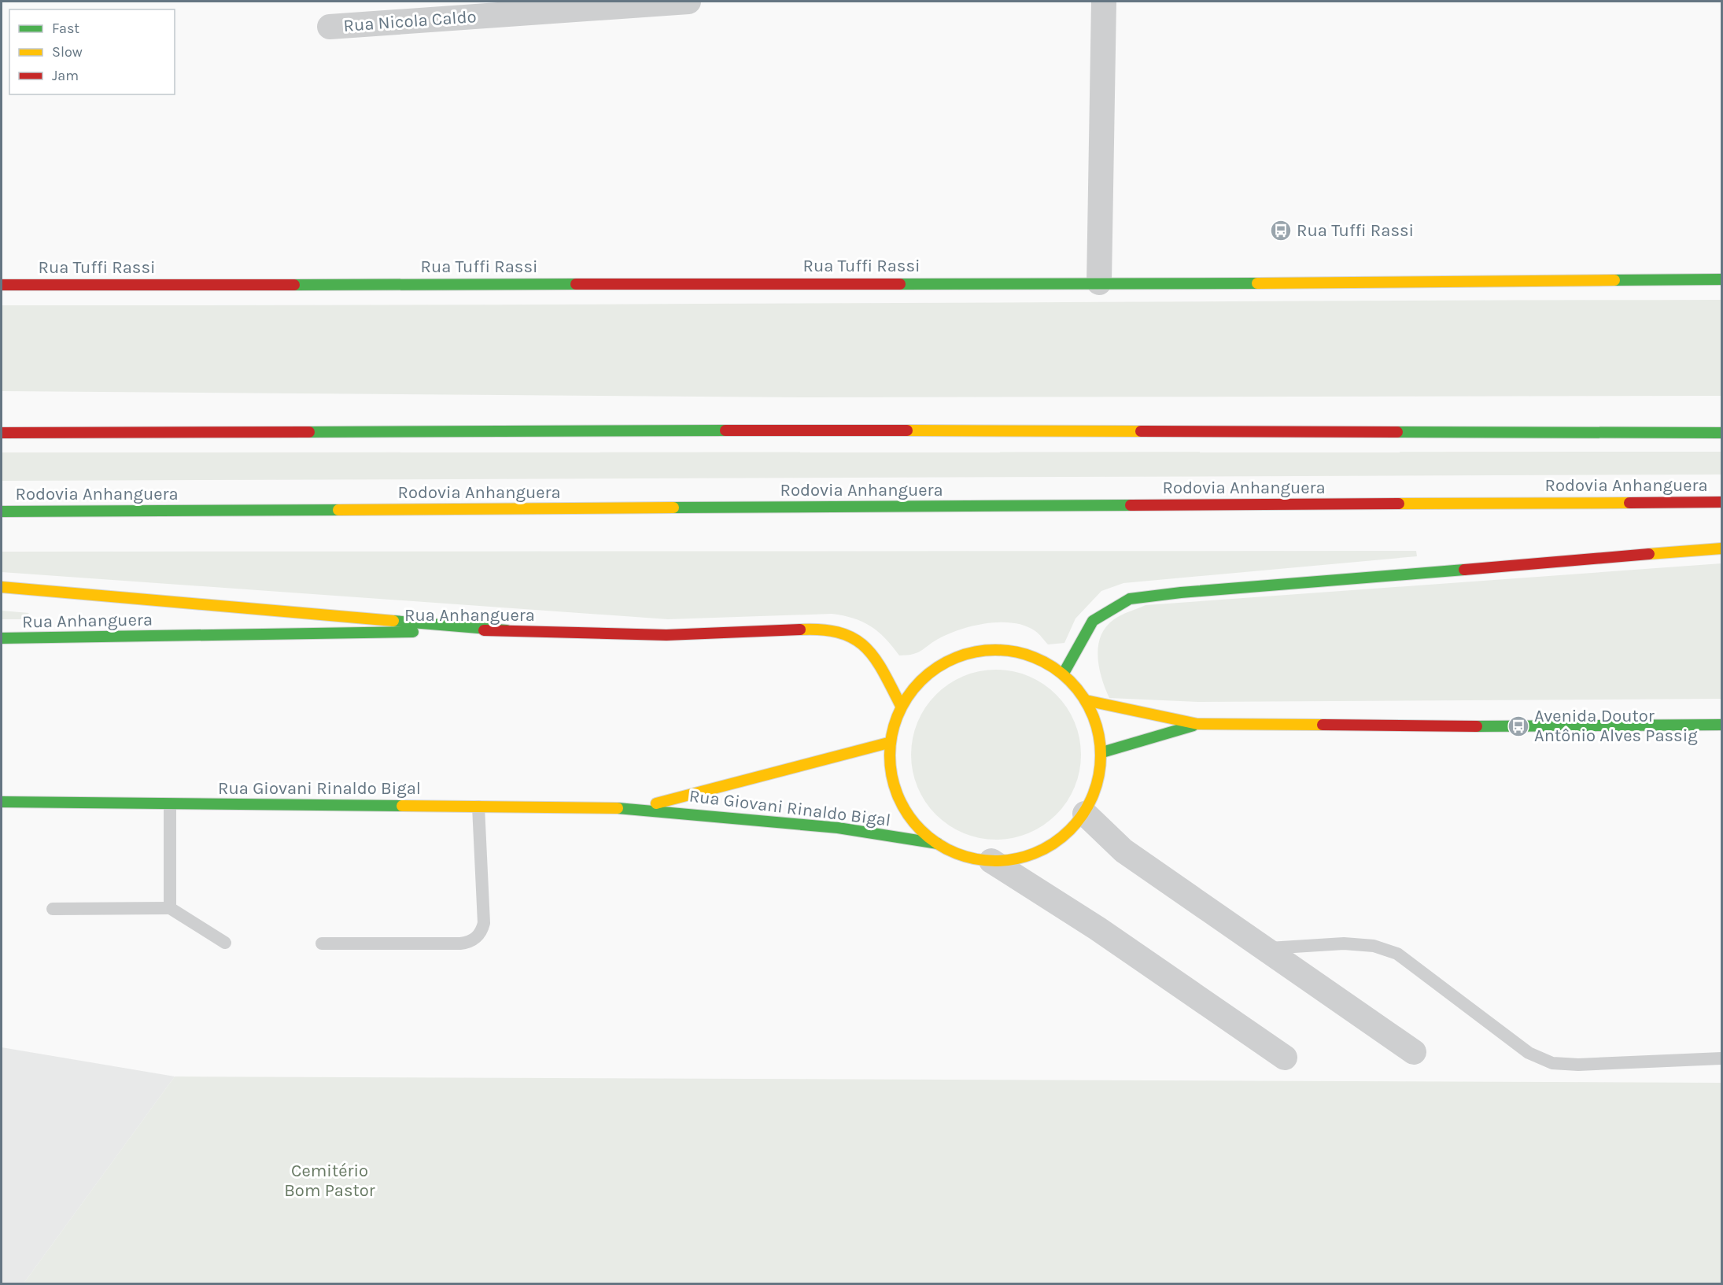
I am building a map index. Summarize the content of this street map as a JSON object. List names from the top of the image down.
{
  "streets": {
    "main road": [
      "Rua Tuffi Rassi",
      "Rodovia Anhanguera",
      "Rua Anhanguera",
      "Rua Giovani Rinaldo Bigal"
    ],
    "street": ["Rua Nicola Caldo"]
  },
  "parks": ["Cemitério Bom Pastor"],
  "places": {
    "bus stop": ["Rua Tuffi Rassi", "Avenida Doutor Antônio Alves Passig"]
  },
  "legend": ["Fast", "Slow", "Jam"]
}
